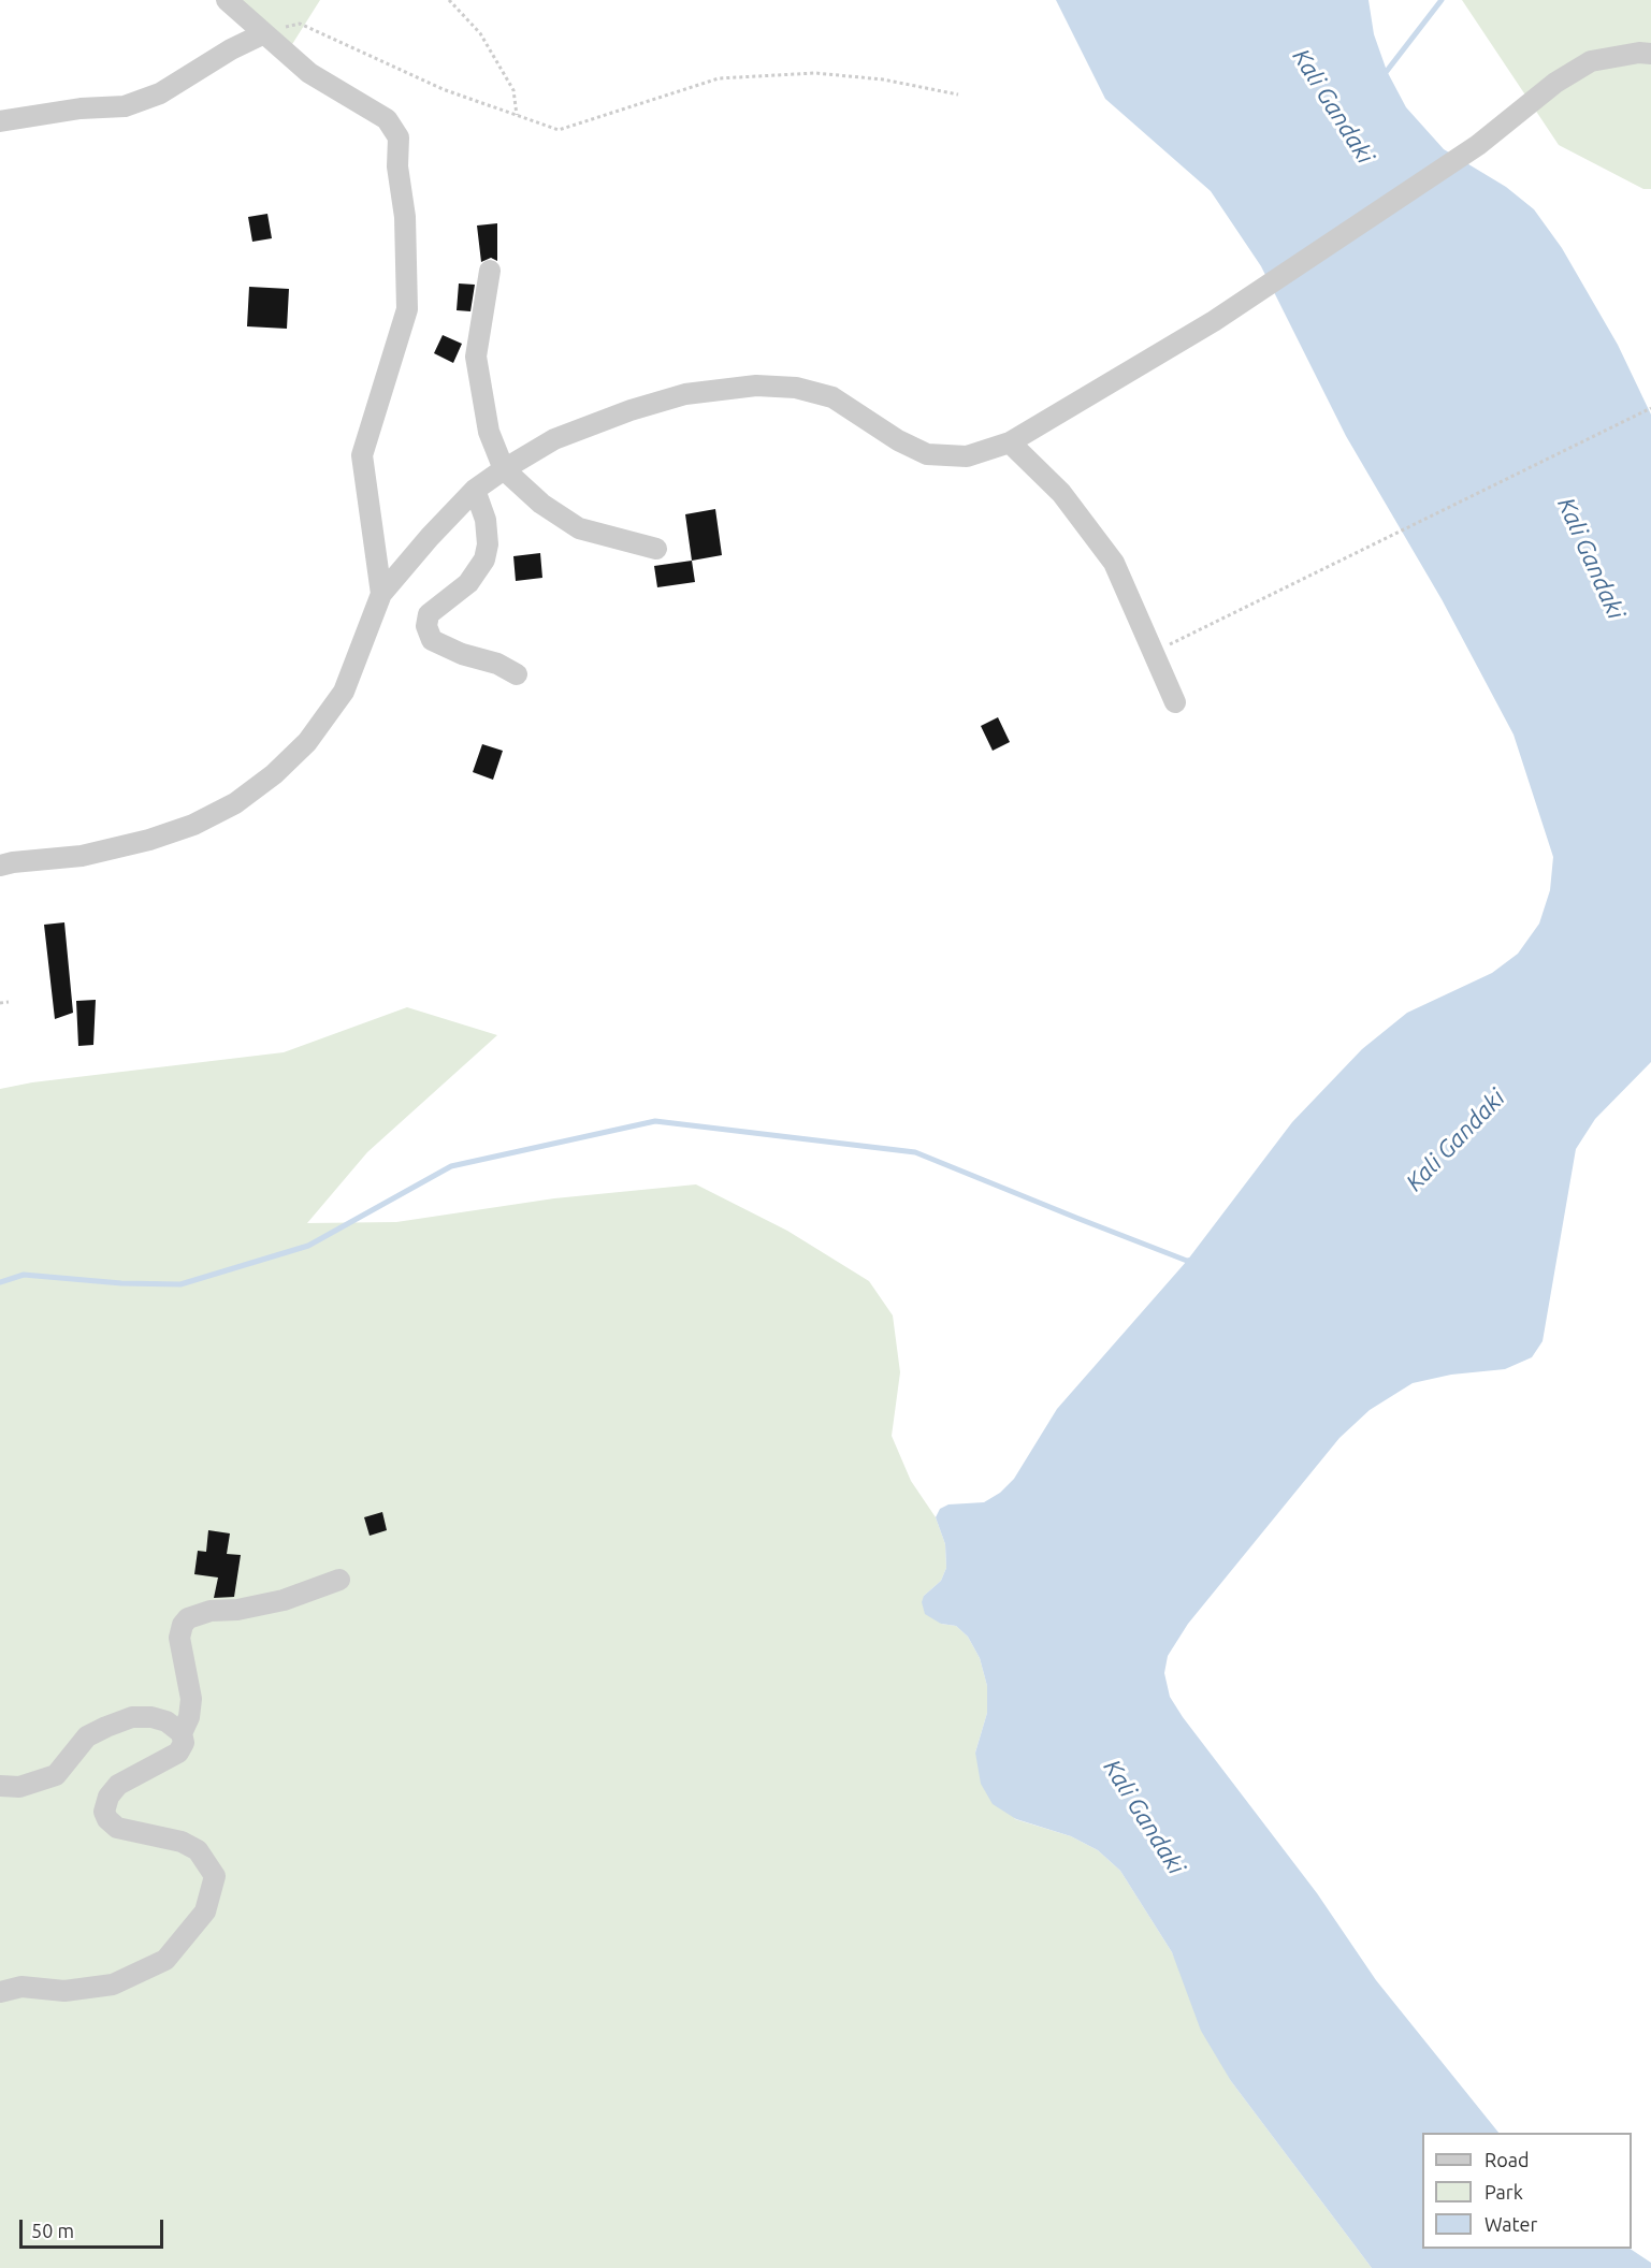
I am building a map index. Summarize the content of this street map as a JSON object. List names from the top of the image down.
{
  "water": ["Kali Gandaki"],
  "legend": ["Road", "Park", "Water"],
  "scale_bar": "50 m"
}
